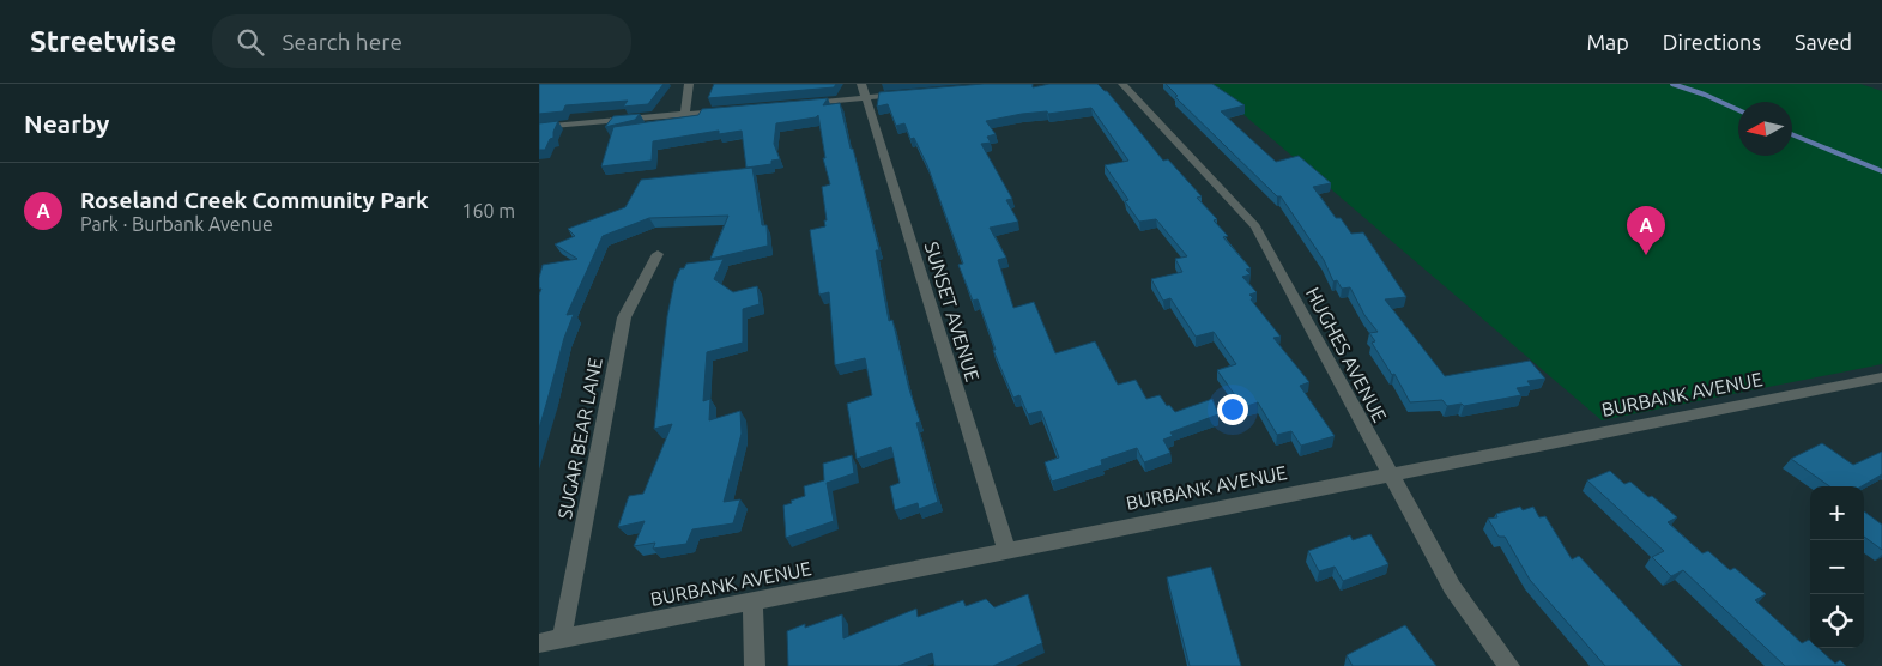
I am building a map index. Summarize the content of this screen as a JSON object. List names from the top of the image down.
{
  "streets": {
    "street": [
      "SUNSET AVENUE",
      "HUGHES AVENUE",
      "BURBANK AVENUE",
      "SUGAR BEAR LANE"
    ]
  },
  "crossings": [
    ["SUNSET AVENUE", "BURBANK AVENUE"],
    ["HUGHES AVENUE", "BURBANK AVENUE"],
    ["BURBANK AVENUE", "SUGAR BEAR LANE"]
  ],
  "north": "left",
  "page": {
    "header": "Streetwise",
    "search": "Search here",
    "nav": ["Map", "Directions", "Saved"],
    "heading": "Nearby",
    "list": [
      {
        "mark": "A",
        "name": "Roseland Creek Community Park",
        "note": "Park · Burbank Avenue",
        "value": "160 m"
      }
    ],
    "pins": "A",
    "map_buttons": ["+", "−"]
  }
}
